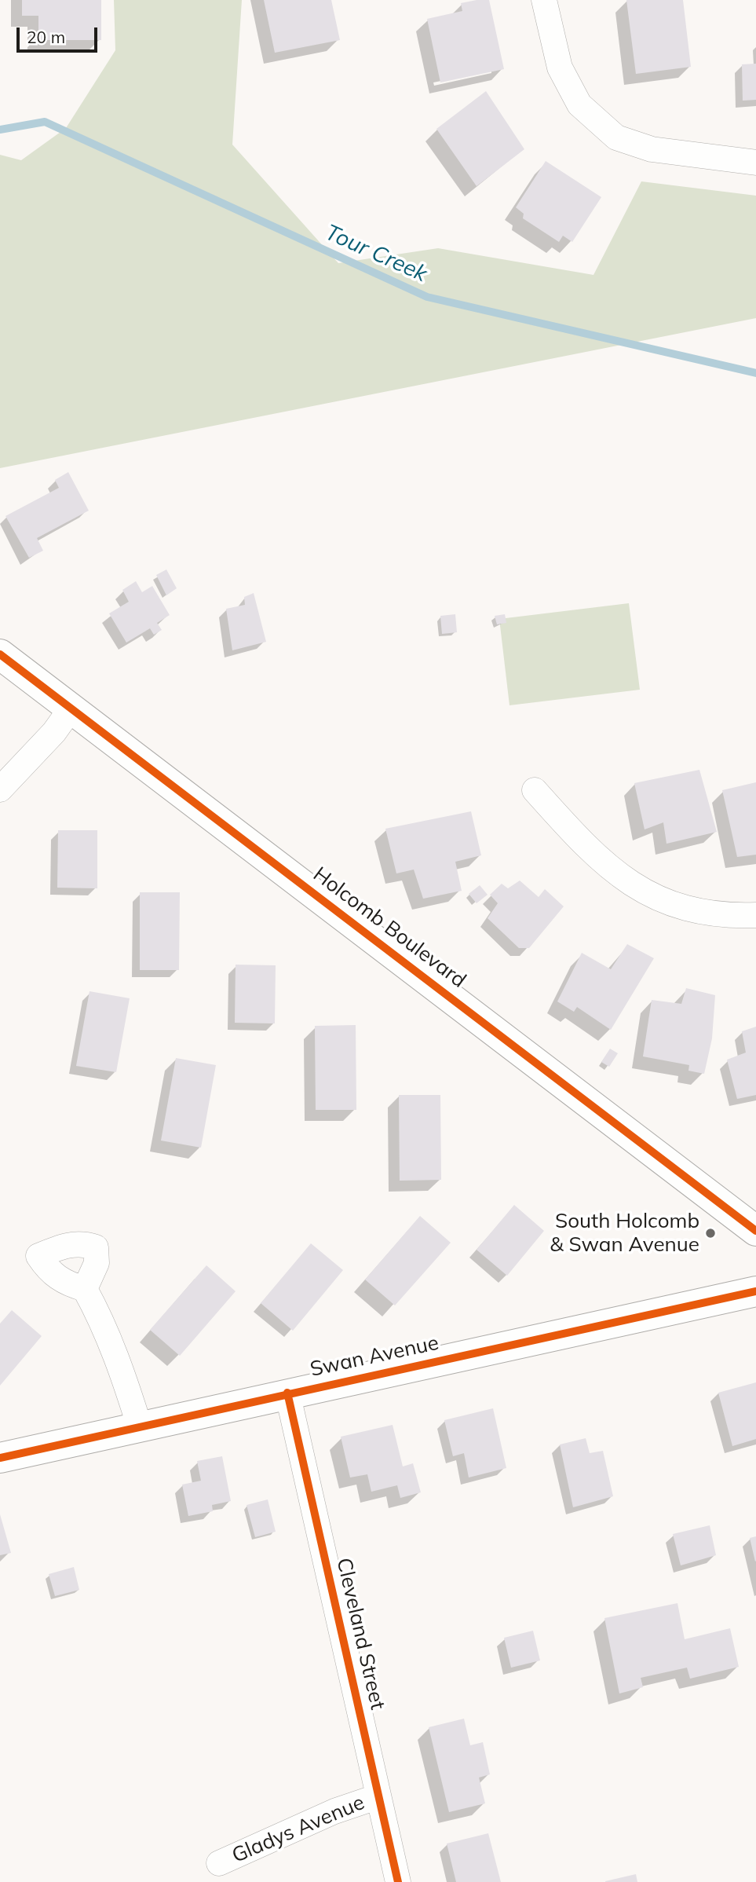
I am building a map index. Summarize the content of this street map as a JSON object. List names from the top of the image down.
{
  "streets": {
    "street": [
      "Holcomb Boulevard",
      "Swan Avenue",
      "Cleveland Street",
      "Gladys Avenue"
    ]
  },
  "crossings": [
    ["Swan Avenue", "Cleveland Street"],
    ["Cleveland Street", "Gladys Avenue"]
  ],
  "water": ["Tour Creek"],
  "places": ["South Holcomb & Swan Avenue"],
  "scale_bar": "20 m"
}
